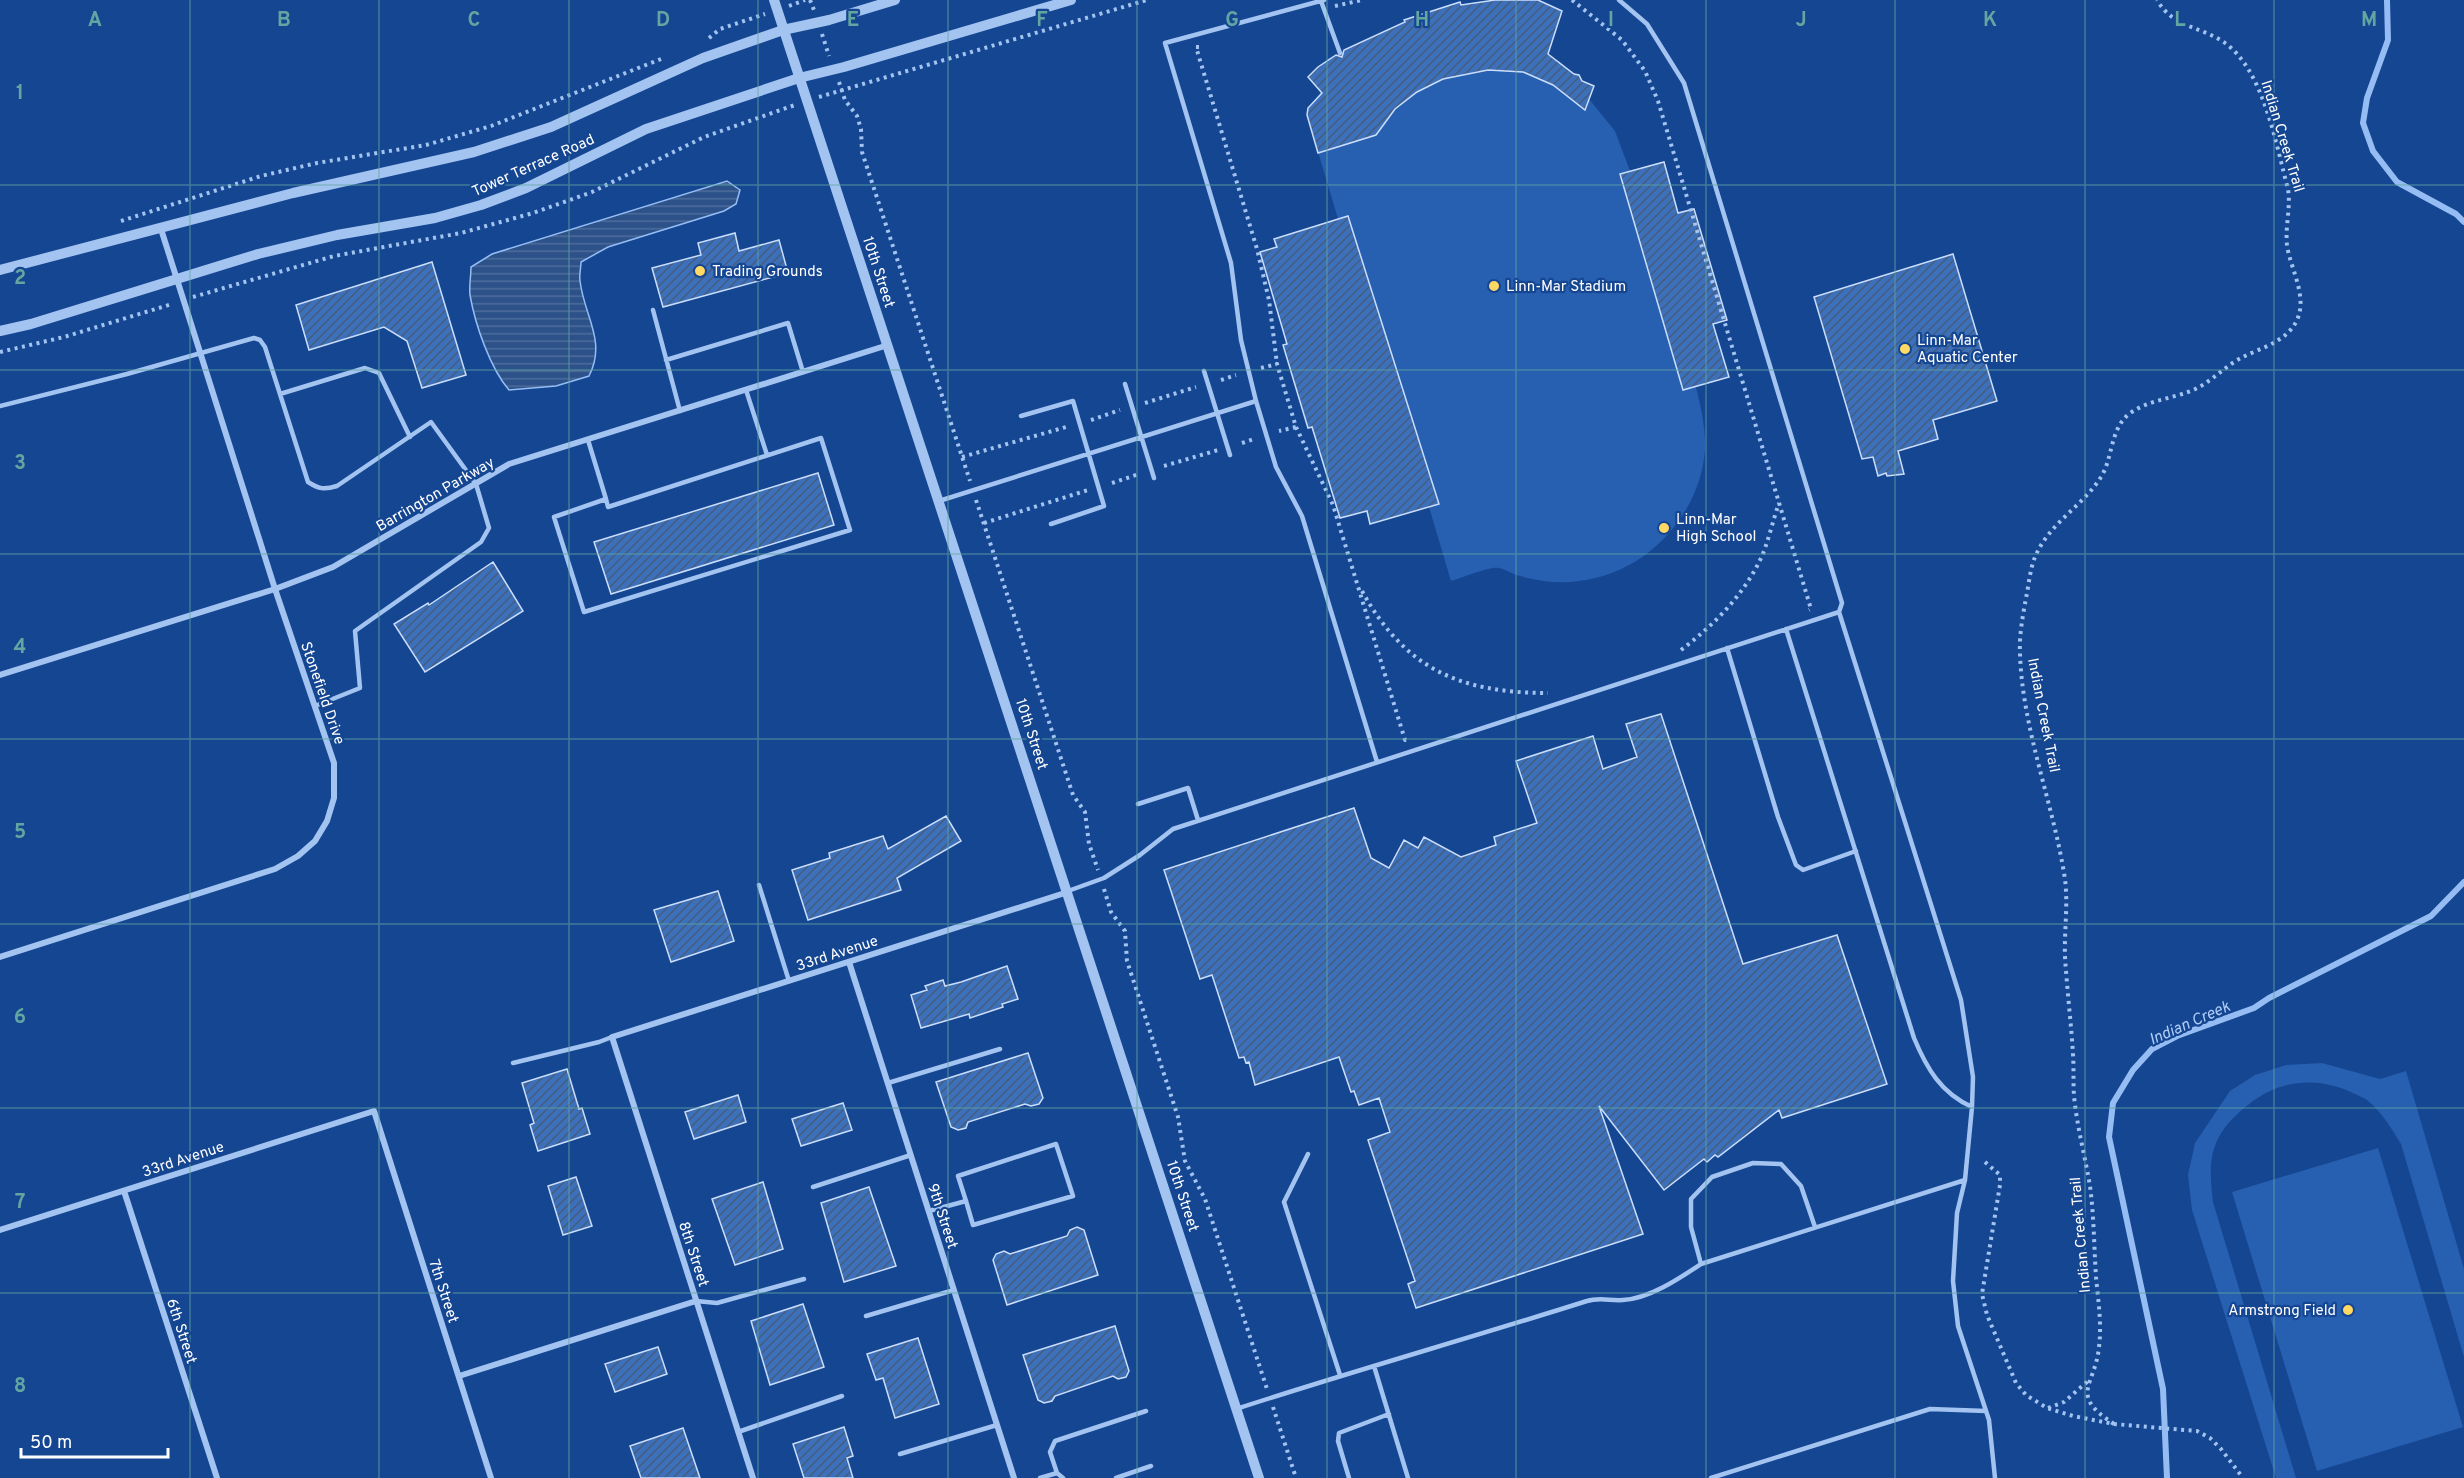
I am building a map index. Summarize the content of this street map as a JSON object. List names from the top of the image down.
{
  "streets": {
    "street": [
      "Tower Terrace Road",
      "10th Street",
      "Barrington Parkway",
      "Stonefield Drive",
      "33rd Avenue",
      "9th Street",
      "8th Street",
      "7th Street",
      "6th Street"
    ],
    "path": ["Indian Creek Trail"]
  },
  "crossings": [
    ["Tower Terrace Road", "10th Street"],
    ["Tower Terrace Road", "Stonefield Drive"],
    ["10th Street", "Barrington Parkway"],
    ["10th Street", "33rd Avenue"],
    ["Barrington Parkway", "Stonefield Drive"],
    ["33rd Avenue", "9th Street"],
    ["33rd Avenue", "8th Street"],
    ["33rd Avenue", "7th Street"],
    ["33rd Avenue", "6th Street"]
  ],
  "water": ["Indian Creek"],
  "places": [
    "Trading Grounds",
    "Linn-Mar Stadium",
    "Linn-Mar Aquatic Center",
    "Linn-Mar High School",
    "Armstrong Field"
  ],
  "scale_bar": "50 m",
  "grid": {
    "columns": [
      "A",
      "B",
      "C",
      "D",
      "E",
      "F",
      "G",
      "H",
      "I",
      "J",
      "K",
      "L",
      "M"
    ],
    "rows": [
      "1",
      "2",
      "3",
      "4",
      "5",
      "6",
      "7",
      "8"
    ]
  }
}
